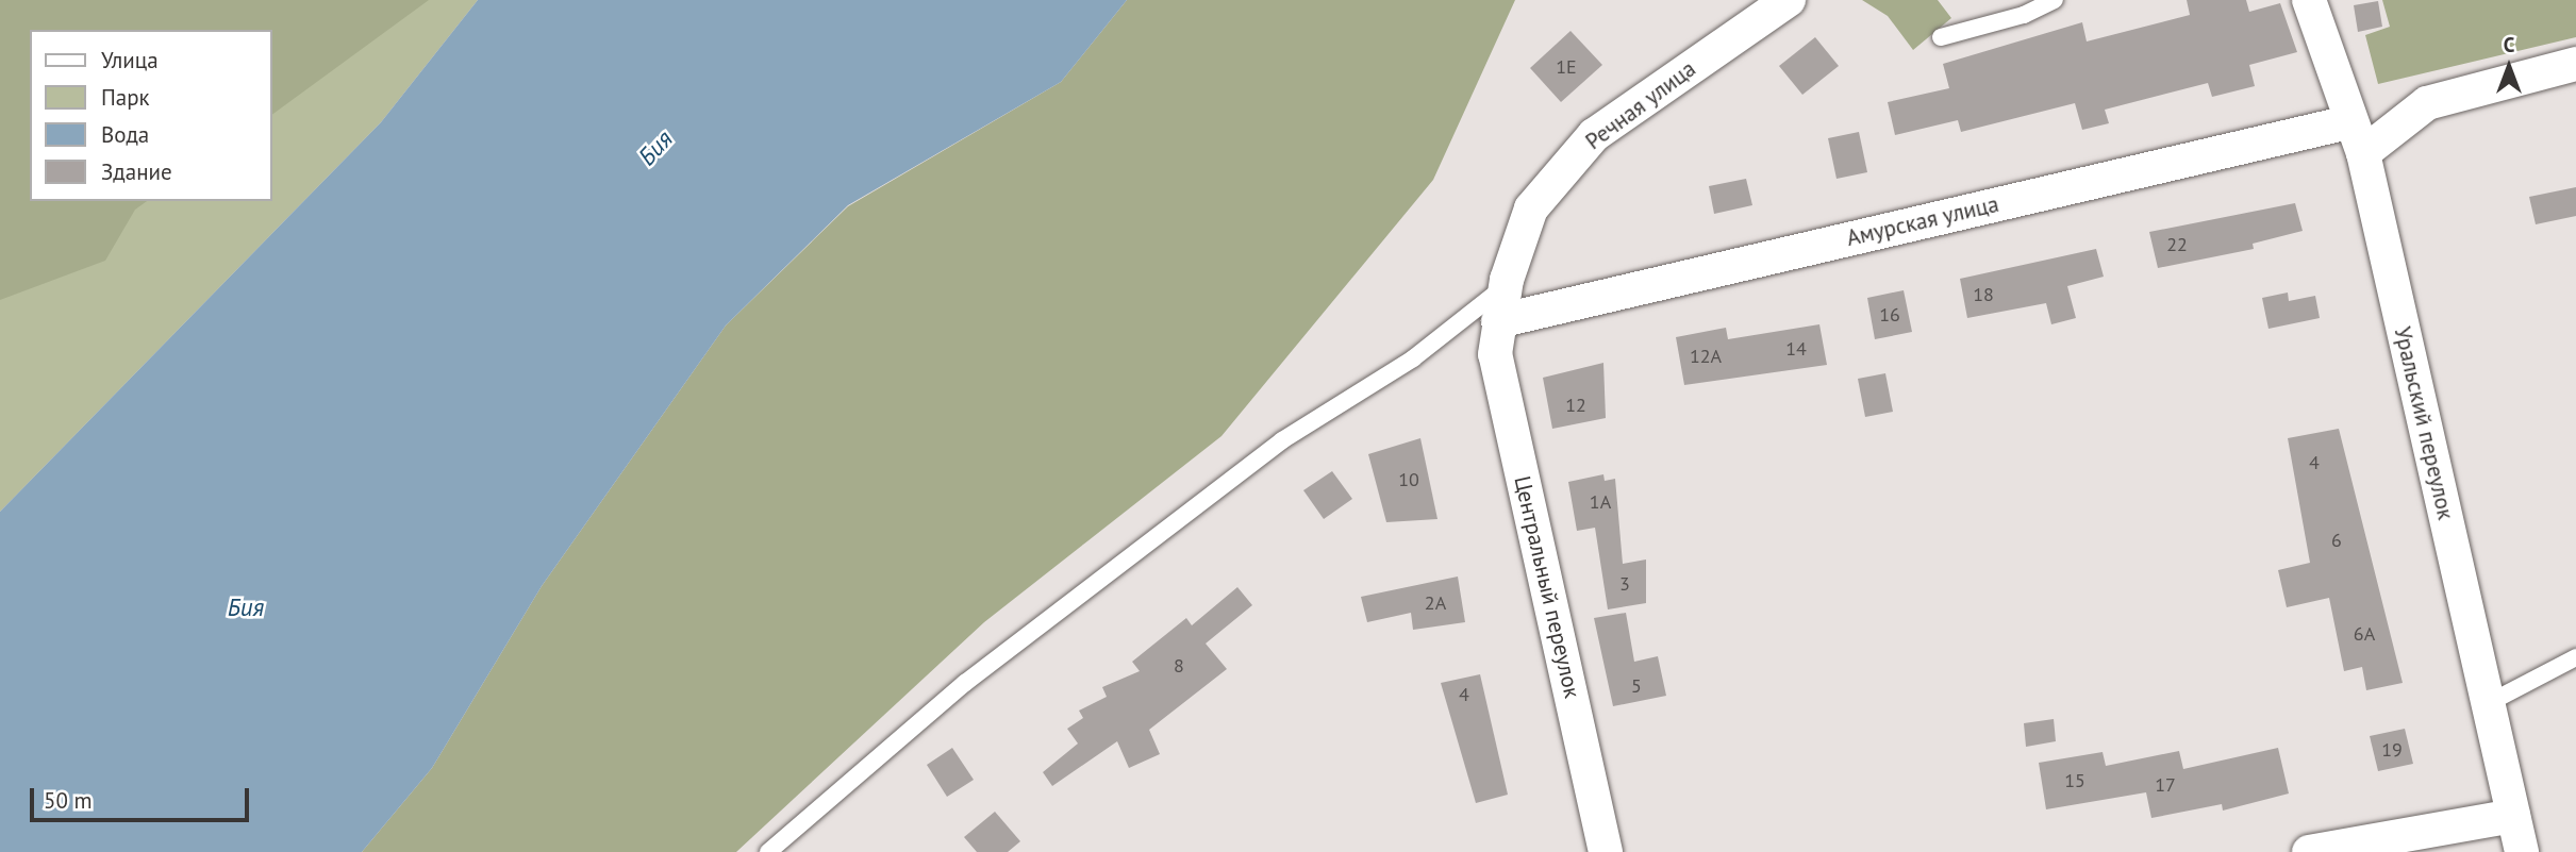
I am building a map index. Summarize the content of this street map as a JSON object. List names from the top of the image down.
{
  "streets": {
    "street": [
      "Речная улица",
      "Амурская улица",
      "Уральский переулок",
      "Центральный переулок"
    ]
  },
  "crossings": [
    ["Речная улица", "Амурская улица"],
    ["Речная улица", "Центральный переулок"],
    ["Амурская улица", "Уральский переулок"],
    ["Амурская улица", "Центральный переулок"]
  ],
  "water": ["Бия"],
  "house_numbers": [
    "1Е",
    "22",
    "18",
    "16",
    "14",
    "12А",
    "12",
    "4",
    "10",
    "1А",
    "6",
    "3",
    "2А",
    "6А",
    "8",
    "5",
    "4",
    "19",
    "15",
    "17"
  ],
  "legend": [
    "Улица",
    "Парк",
    "Вода",
    "Здание"
  ],
  "scale_bar": "50 m",
  "north": "top"
}
